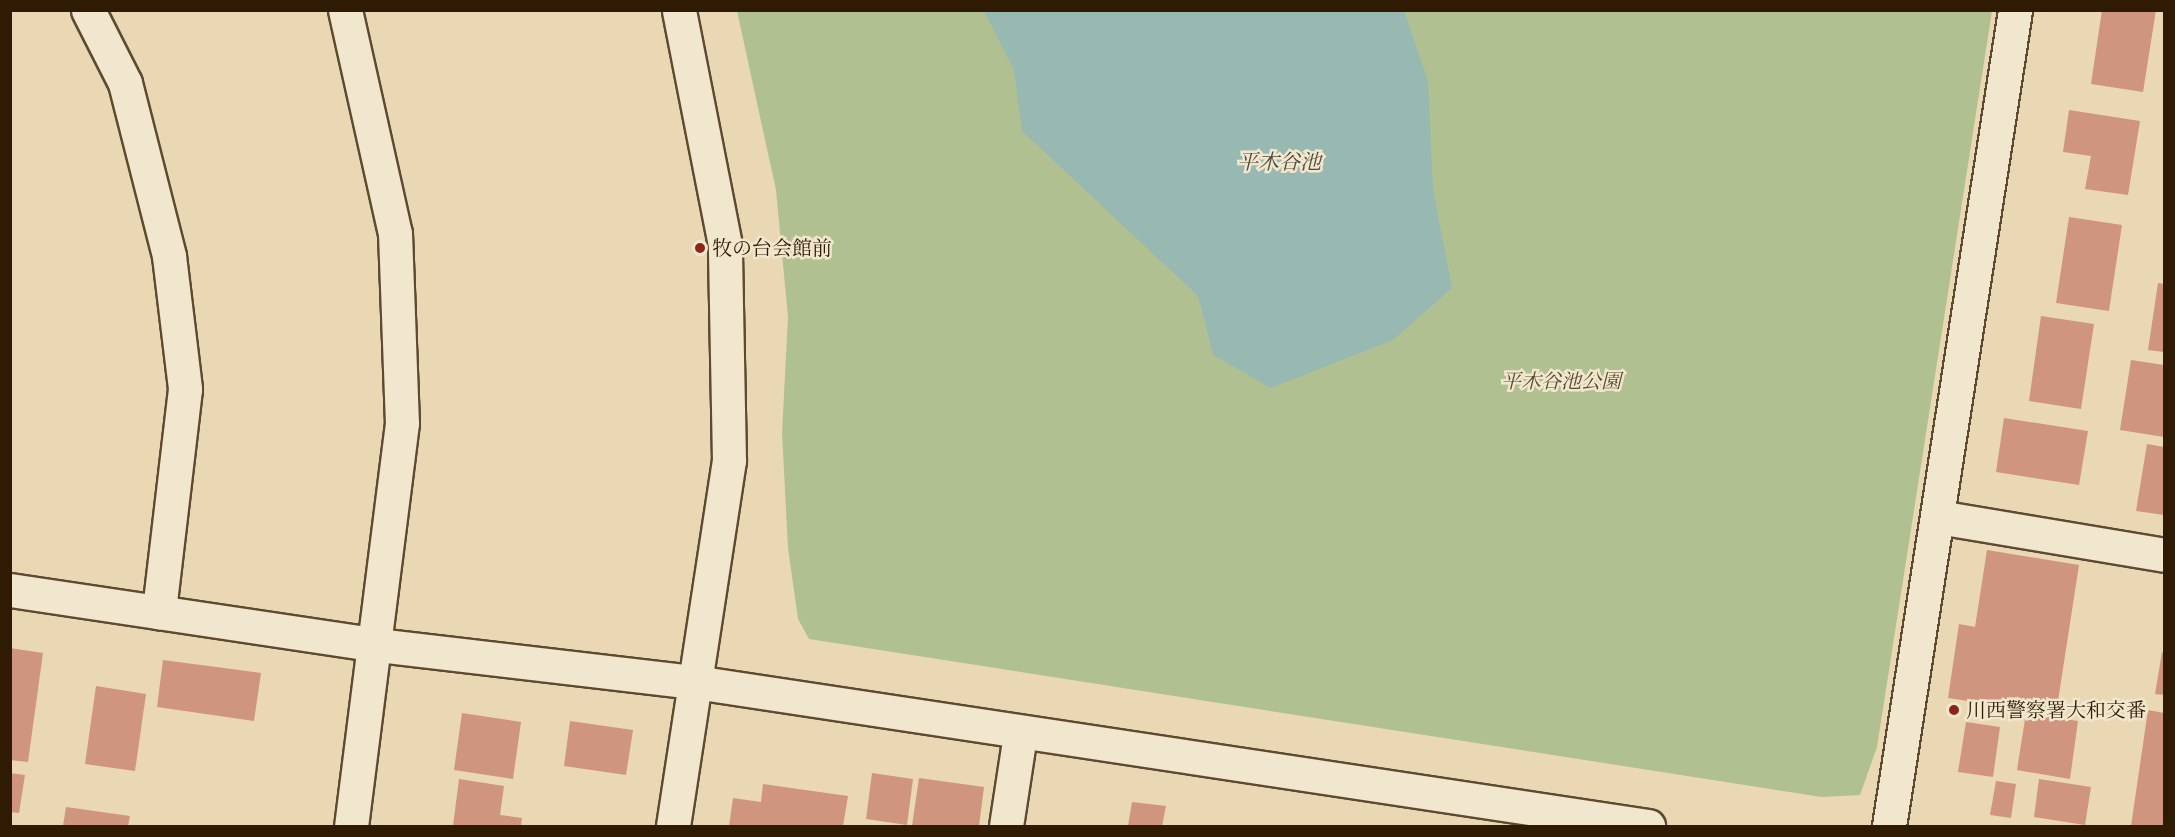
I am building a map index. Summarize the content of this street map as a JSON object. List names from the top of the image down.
{
  "water": ["平木谷池"],
  "parks": ["平木谷池公園"],
  "places": ["牧の台会館前", "川西警察署大和交番"]
}
